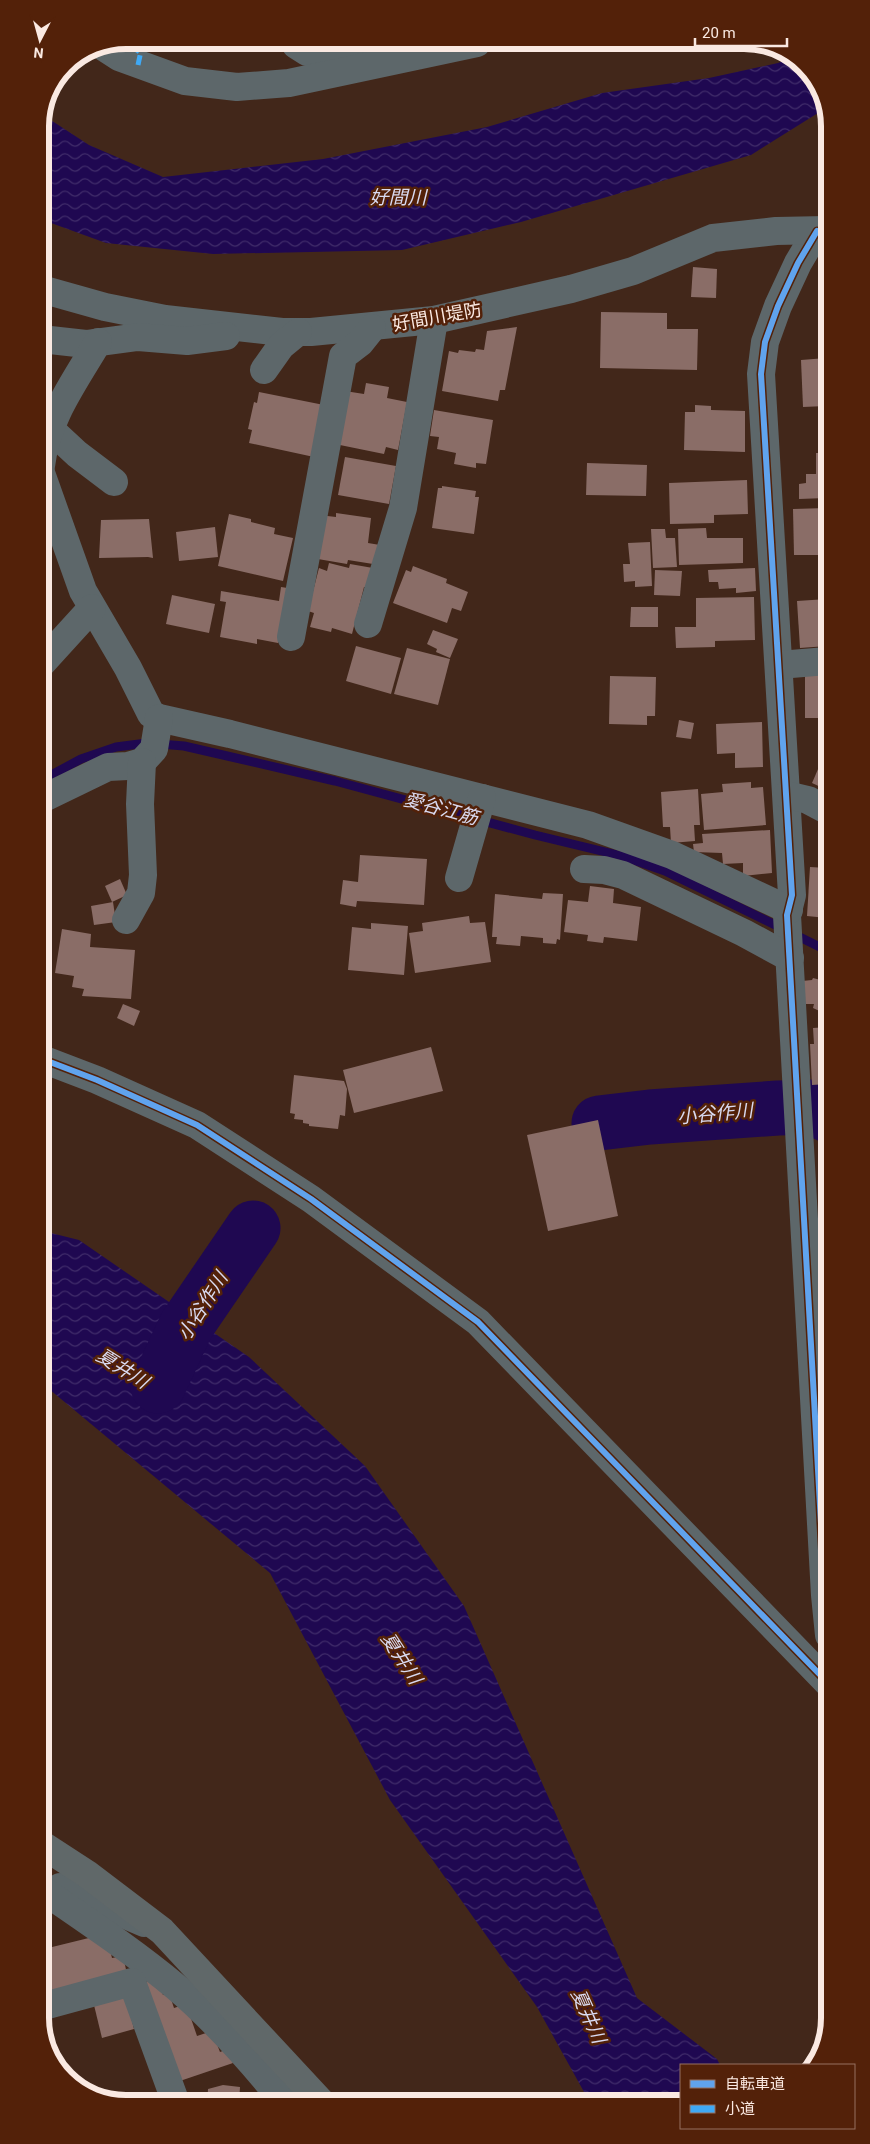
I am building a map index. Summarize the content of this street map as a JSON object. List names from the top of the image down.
{
  "streets": {
    "street": ["好間川堤防"]
  },
  "water": [
    "好間川",
    "愛谷江筋",
    "小谷作川",
    "夏井川"
  ],
  "legend": ["自転車道", "小道"],
  "scale_bar": "20 m",
  "north": "bottom"
}
